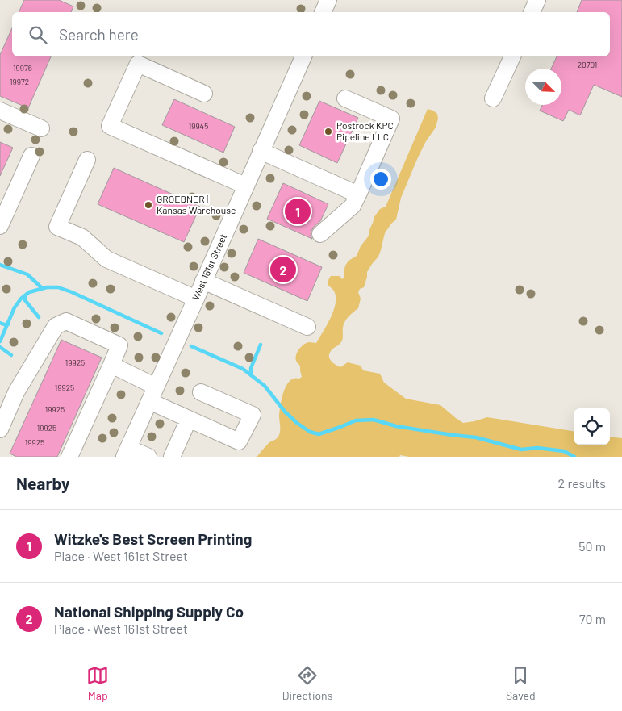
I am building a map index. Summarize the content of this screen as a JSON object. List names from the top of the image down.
{
  "streets": {
    "street": ["West 161st Street"]
  },
  "places": ["Postrock KPC Pipeline LLC", "GROEBNER | Kansas Warehouse"],
  "house_numbers": [
    "20701",
    "19976",
    "19972",
    "19945",
    "19925",
    "19925",
    "19925",
    "19925",
    "19925"
  ],
  "north": "bottom right",
  "page": {
    "search": "Search here",
    "pins": ["1", "2"],
    "heading": ["Nearby", "2 results"],
    "list": [
      {
        "mark": "1",
        "name": "Witzke's Best Screen Printing",
        "note": "Place · West 161st Street",
        "value": "50 m"
      },
      {
        "mark": "2",
        "name": "National Shipping Supply Co",
        "note": "Place · West 161st Street",
        "value": "70 m"
      }
    ],
    "nav": ["Map", "Directions", "Saved"]
  }
}
